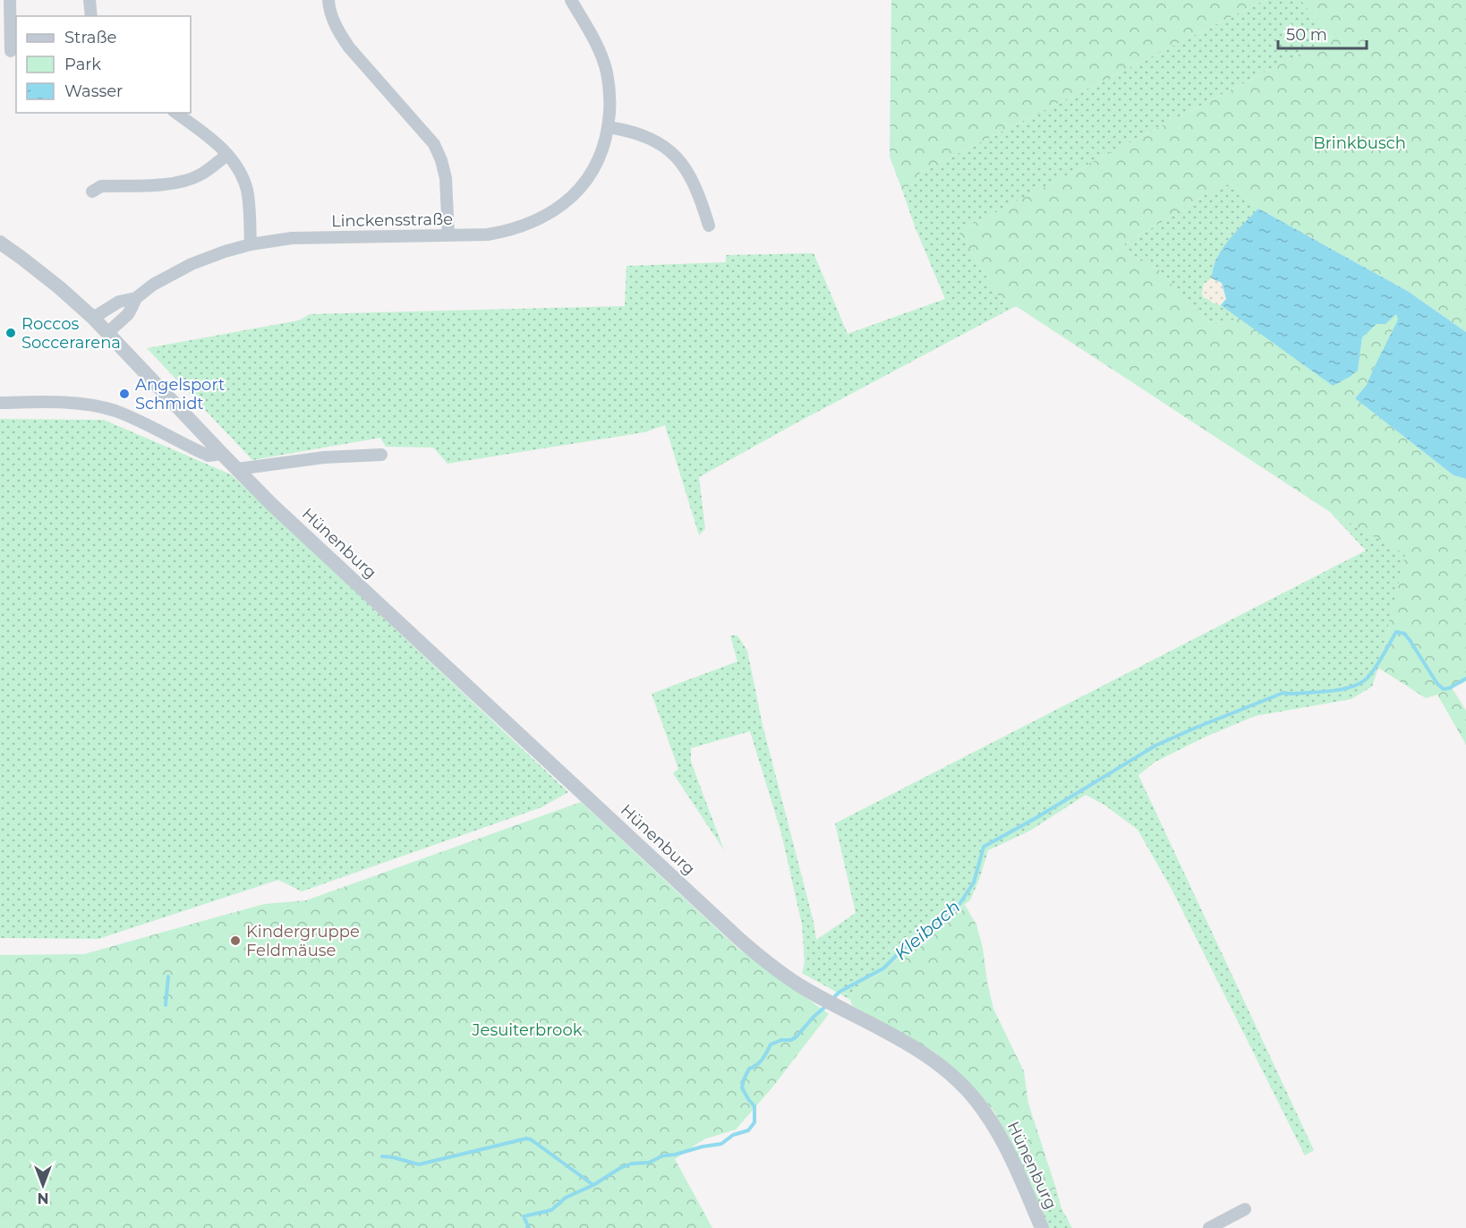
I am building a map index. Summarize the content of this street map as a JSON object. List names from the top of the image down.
{
  "streets": {
    "street": ["Linckensstraße", "Hünenburg"]
  },
  "crossings": [
    ["Linckensstraße", "Hünenburg"]
  ],
  "water": ["Kleibach"],
  "parks": ["Brinkbusch", "Jesuiterbrook"],
  "places": ["Roccos Soccerarena", "Angelsport Schmidt", "Kindergruppe Feldmäuse"],
  "legend": ["Straße", "Park", "Wasser"],
  "scale_bar": "50 m",
  "north": "bottom"
}
